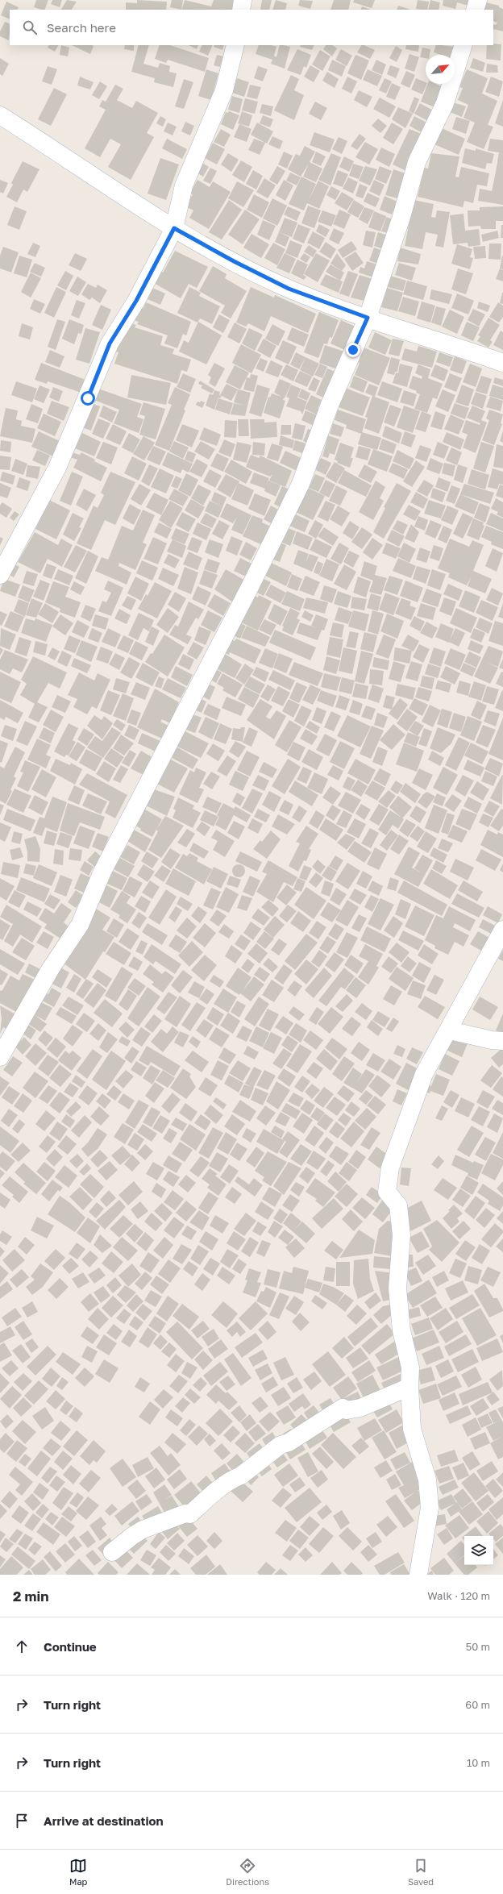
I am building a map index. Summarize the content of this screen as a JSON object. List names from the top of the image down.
{
  "north": "top right",
  "page": {
    "search": "Search here",
    "heading": ["2 min", "Walk · 120 m"],
    "list": [
      ["Continue", "50 m"],
      ["Turn right", "60 m"],
      ["Turn right", "10 m"],
      "Arrive at destination"
    ],
    "nav": ["Map", "Directions", "Saved"]
  }
}
